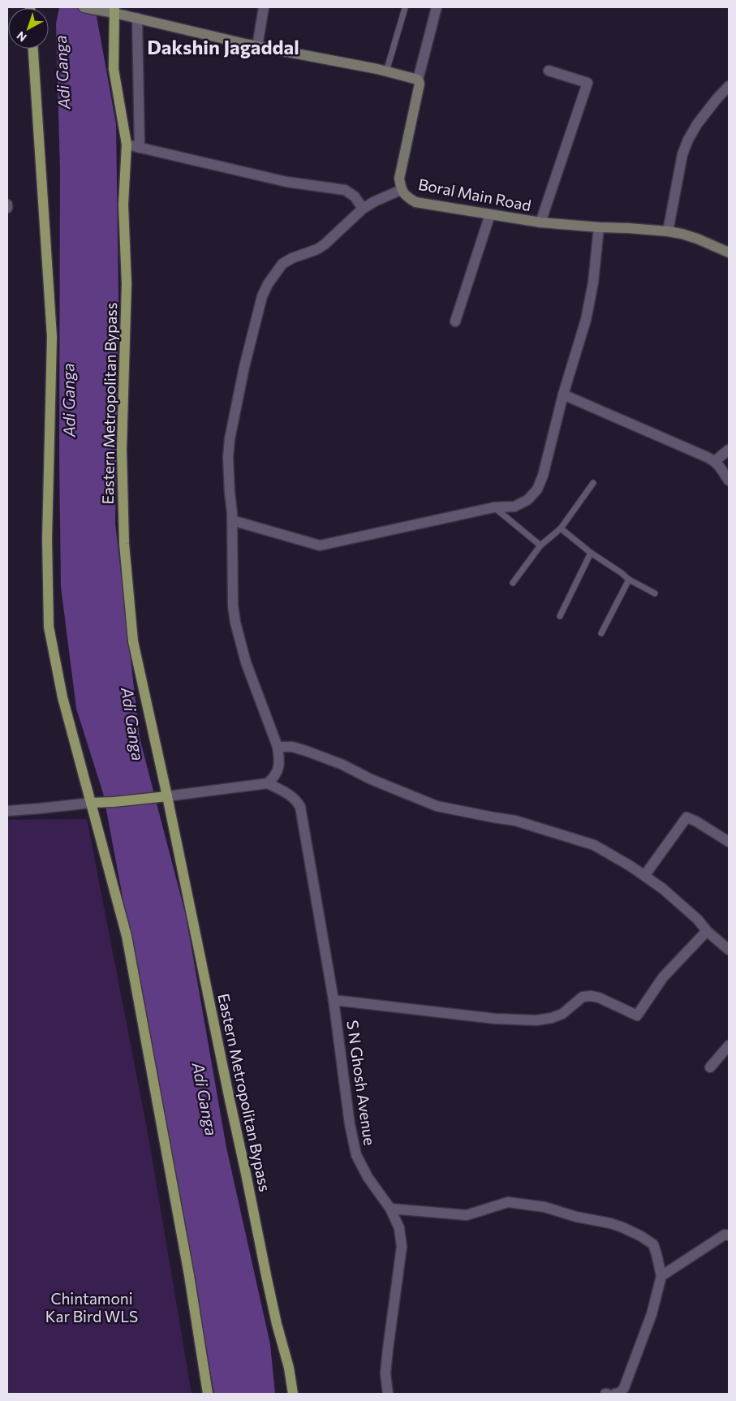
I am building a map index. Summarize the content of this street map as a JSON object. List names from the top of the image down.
{
  "streets": {
    "main road": ["Boral Main Road", "Eastern Metropolitan Bypass"],
    "street": ["S N Ghosh Avenue"]
  },
  "districts": ["Dakshin Jagaddal"],
  "water": ["Adi Ganga"],
  "parks": ["Chintamoni Kar Bird WLS"],
  "north": "bottom left"
}
